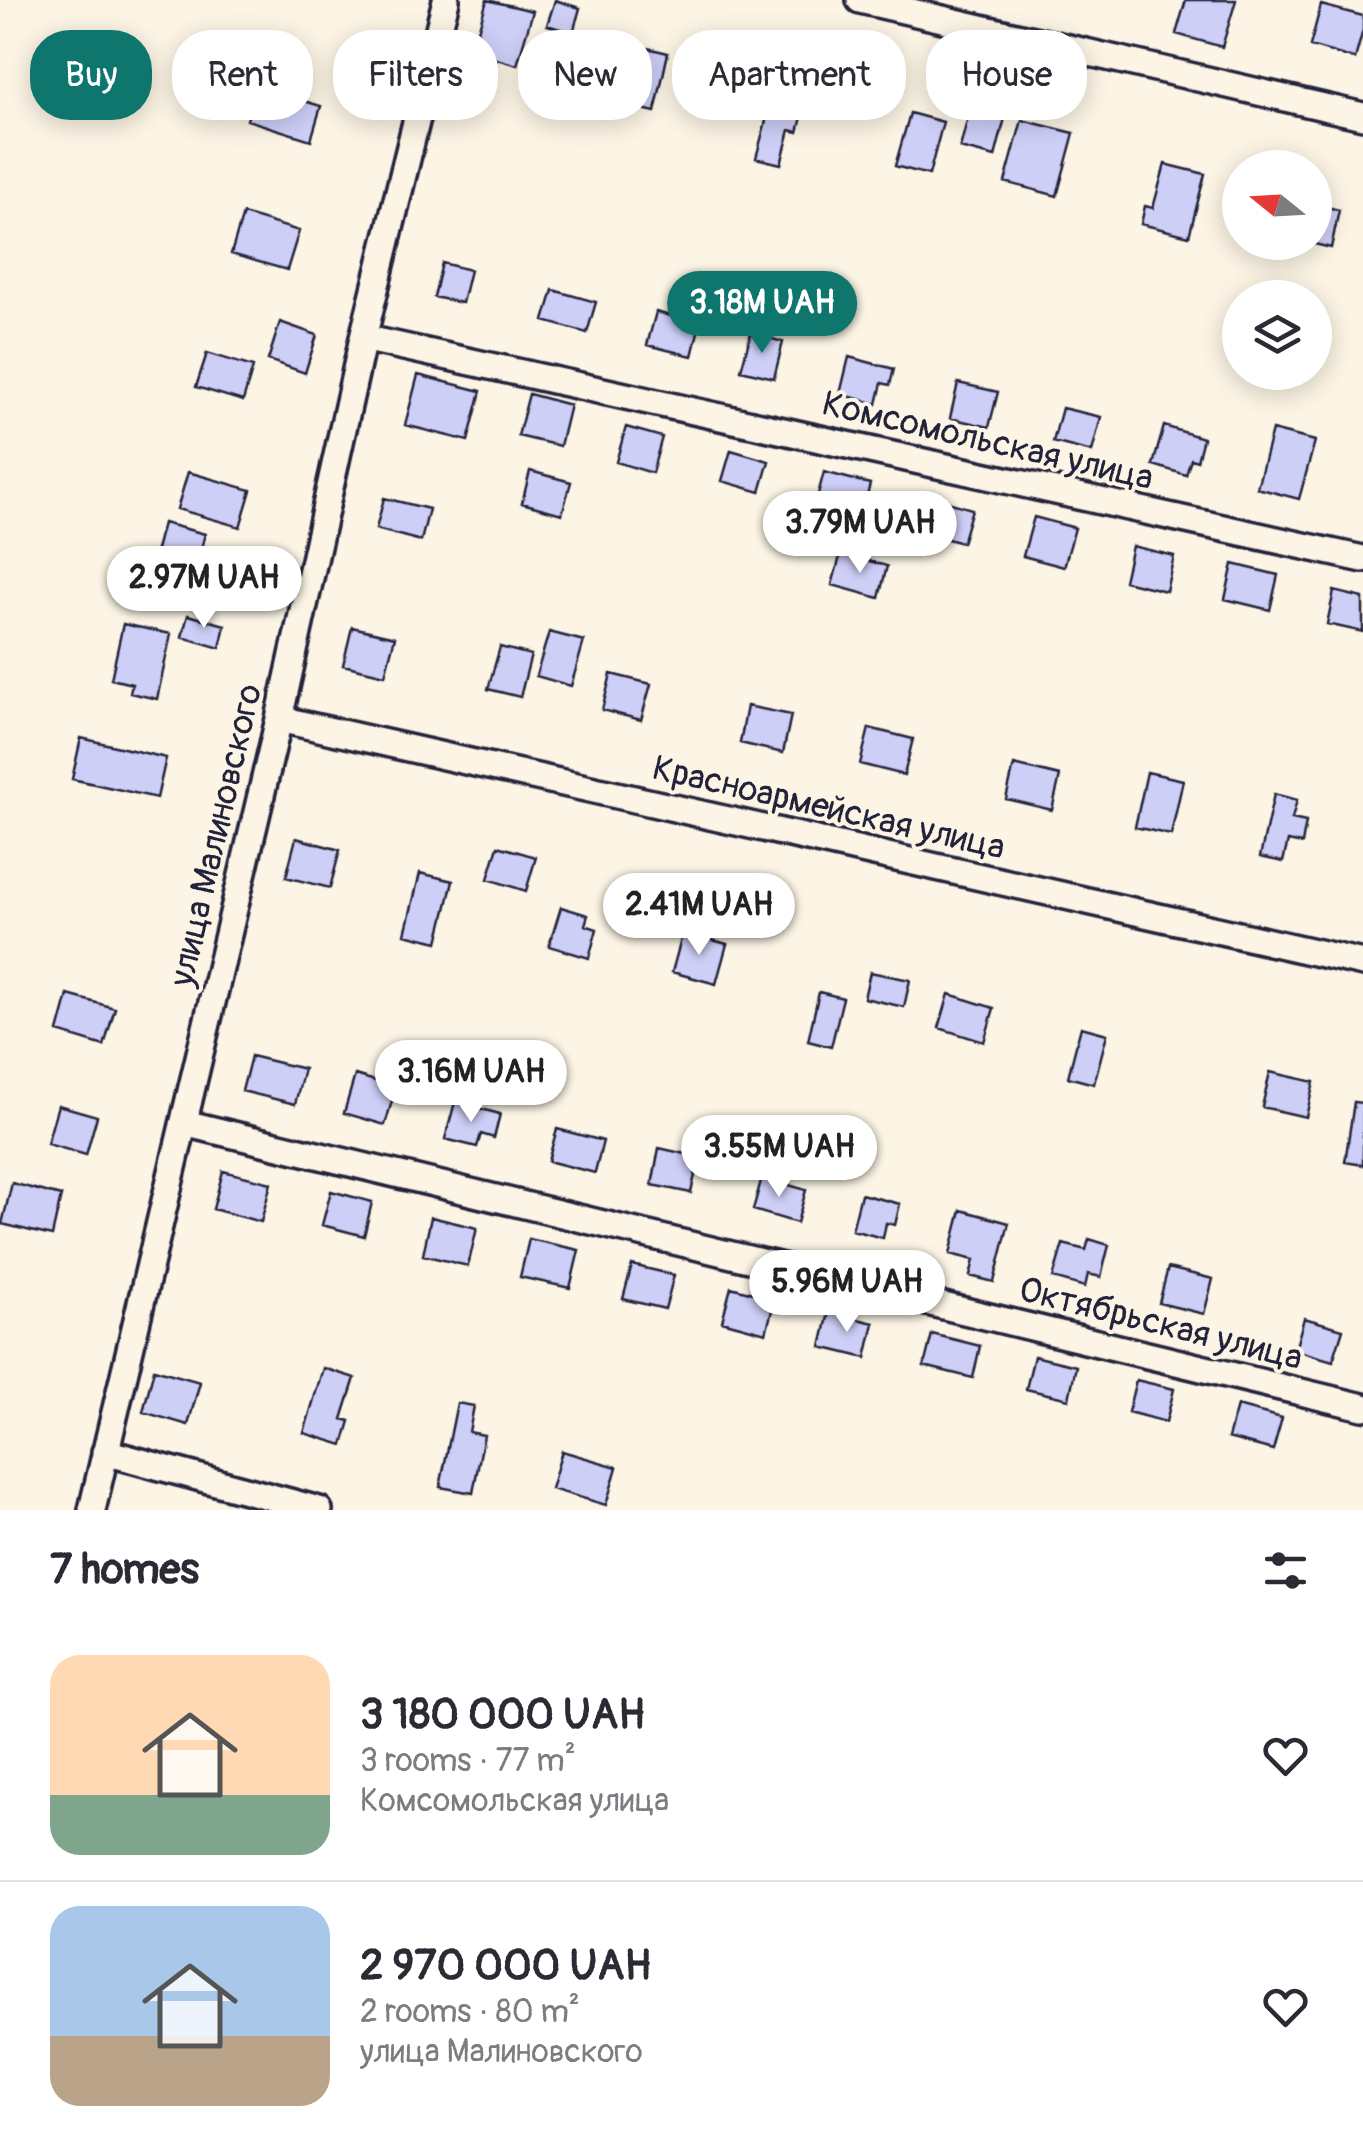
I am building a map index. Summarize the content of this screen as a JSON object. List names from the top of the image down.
{
  "streets": {
    "street": [
      "Комсомольская улица",
      "Красноармейская улица",
      "улица Малиновского",
      "Октябрьская улица"
    ]
  },
  "crossings": [
    ["Комсомольская улица", "улица Малиновского"],
    ["Красноармейская улица", "улица Малиновского"],
    ["улица Малиновского", "Октябрьская улица"]
  ],
  "north": "left",
  "page": {
    "chip": [
      "Buy",
      "Rent",
      "Filters",
      "New",
      "Apartment",
      "House"
    ],
    "price": [
      "3.18M UAH",
      "3.79M UAH",
      "2.97M UAH",
      "2.41M UAH",
      "3.16M UAH",
      "3.55M UAH",
      "5.96M UAH"
    ],
    "heading": "7 homes",
    "list": [
      {
        "name": "3 180 000 UAH",
        "note": "3 rooms · 77 m² · Комсомольская улица"
      },
      {
        "name": "2 970 000 UAH",
        "note": "2 rooms · 80 m² · улица Малиновского"
      }
    ]
  }
}
